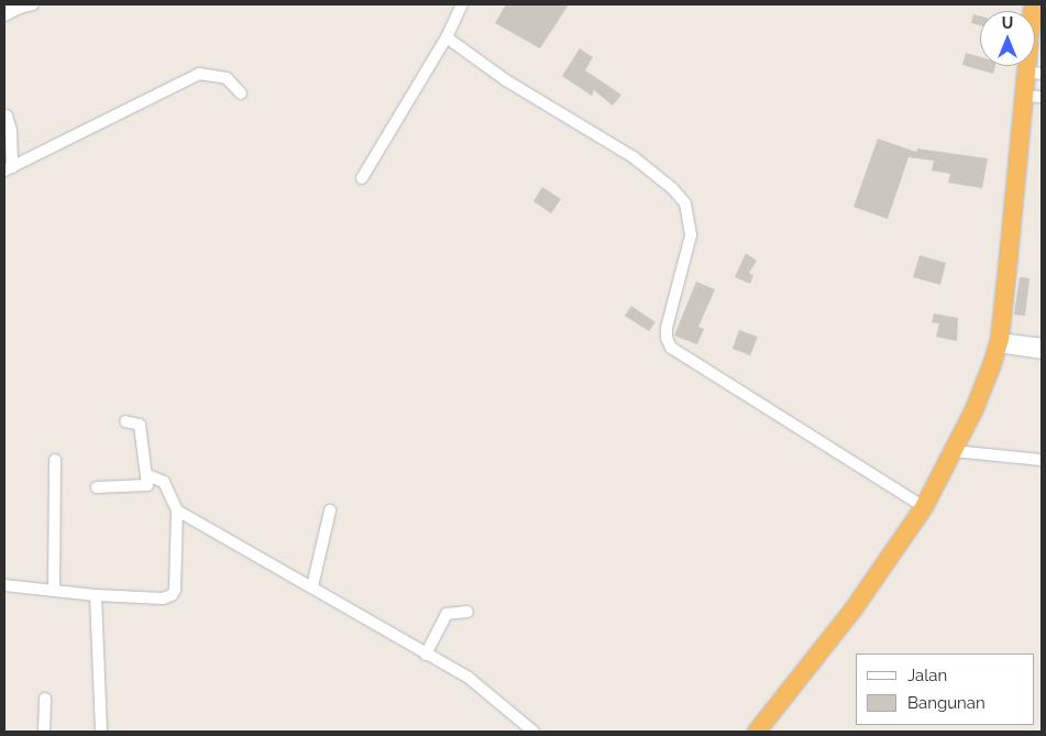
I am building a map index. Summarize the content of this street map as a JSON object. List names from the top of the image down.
{
  "legend": ["Jalan", "Bangunan"],
  "north": "top"
}
